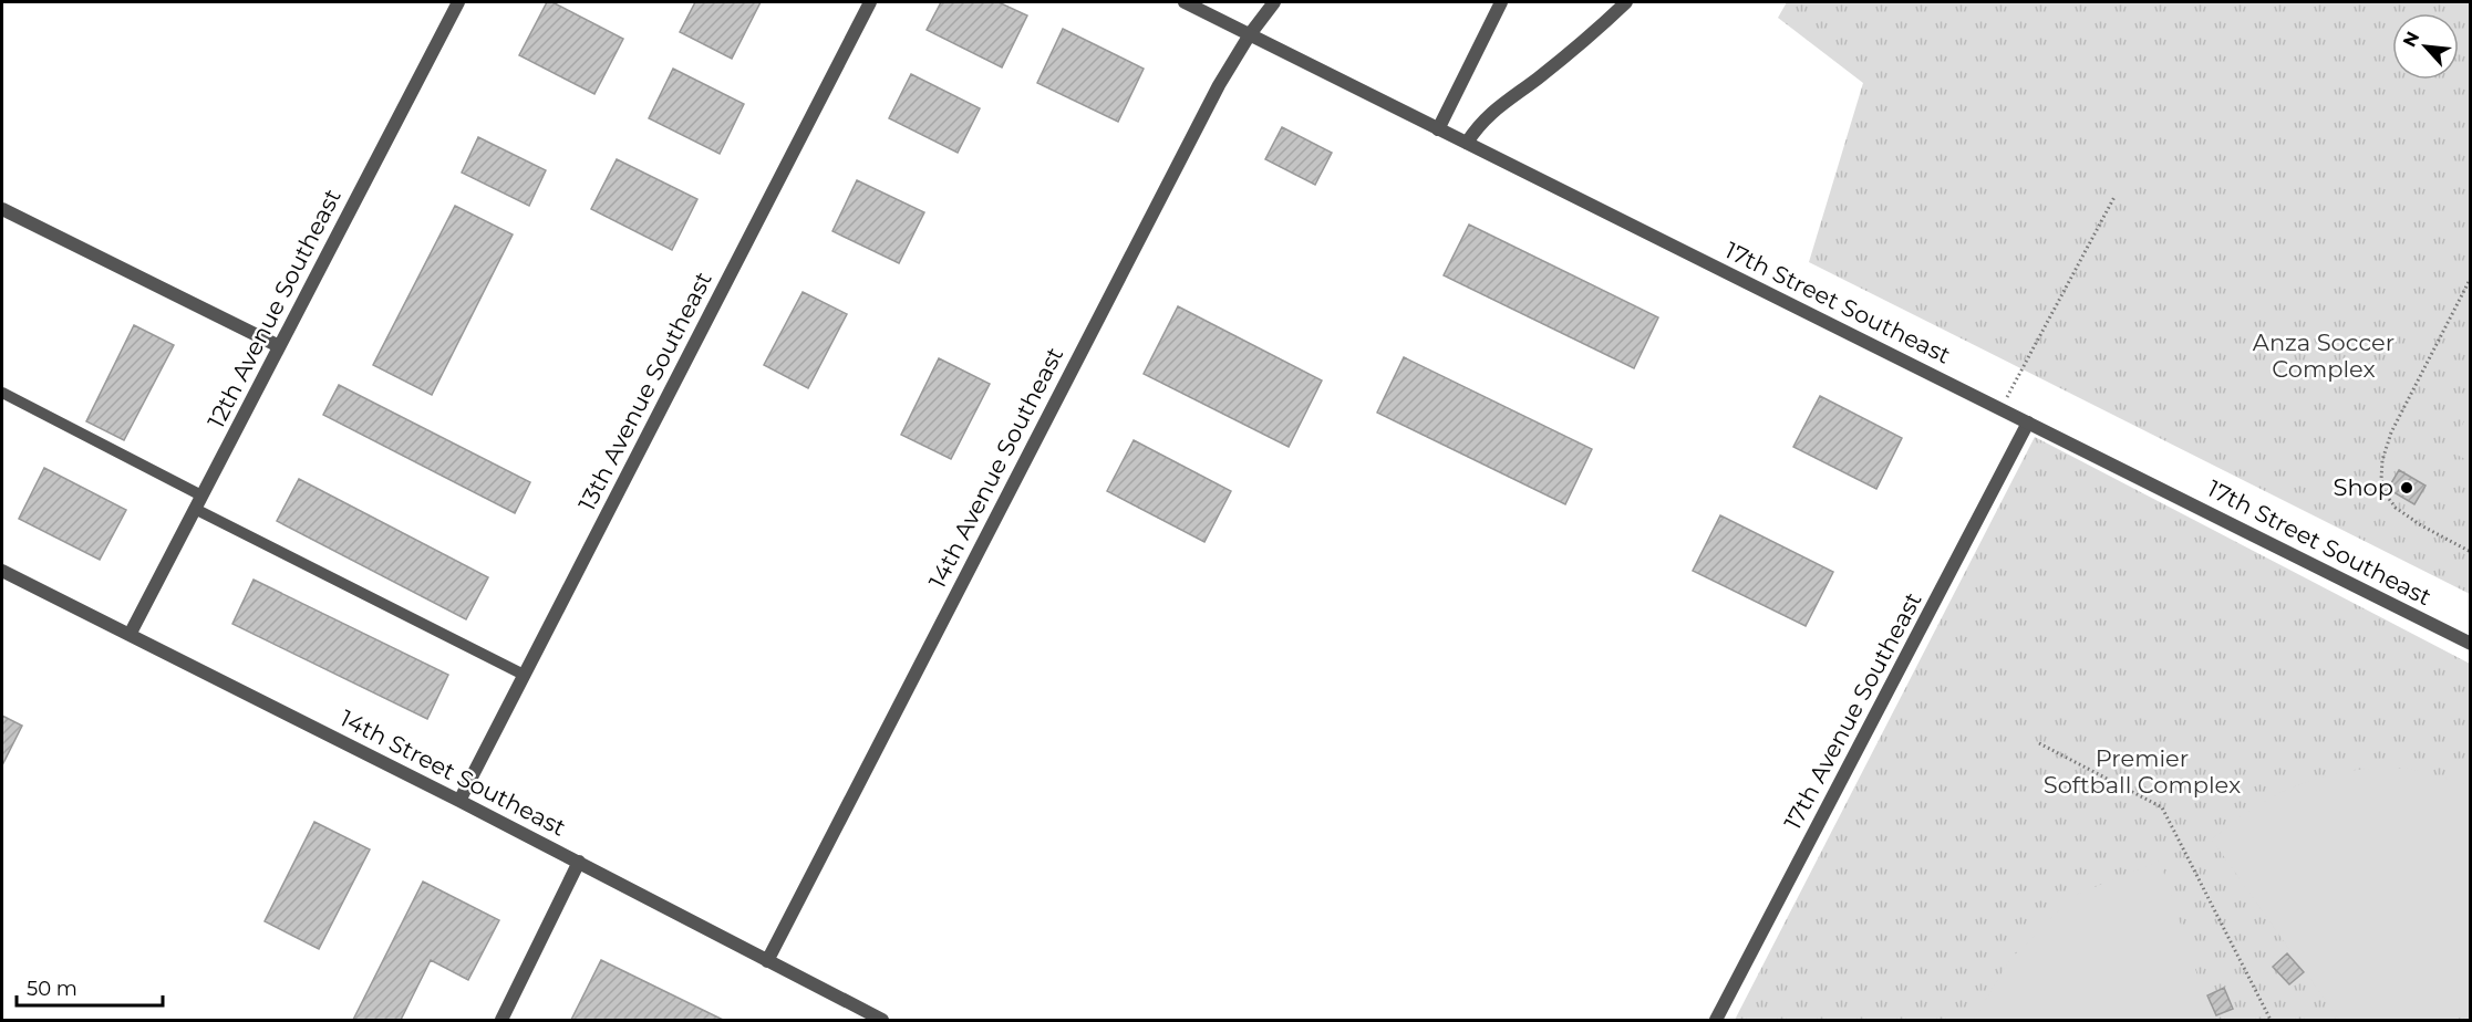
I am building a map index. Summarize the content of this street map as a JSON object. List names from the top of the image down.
{
  "streets": {
    "street": [
      "17th Street Southeast",
      "12th Avenue Southeast",
      "13th Avenue Southeast",
      "14th Avenue Southeast",
      "17th Avenue Southeast",
      "14th Street Southeast"
    ]
  },
  "crossings": [
    ["17th Street Southeast", "14th Avenue Southeast"],
    ["17th Street Southeast", "17th Avenue Southeast"],
    ["12th Avenue Southeast", "14th Street Southeast"],
    ["13th Avenue Southeast", "14th Street Southeast"],
    ["14th Avenue Southeast", "14th Street Southeast"]
  ],
  "parks": ["Anza Soccer Complex", "Premier Softball Complex"],
  "places": ["Shop"],
  "scale_bar": "50 m",
  "north": "top left"
}
